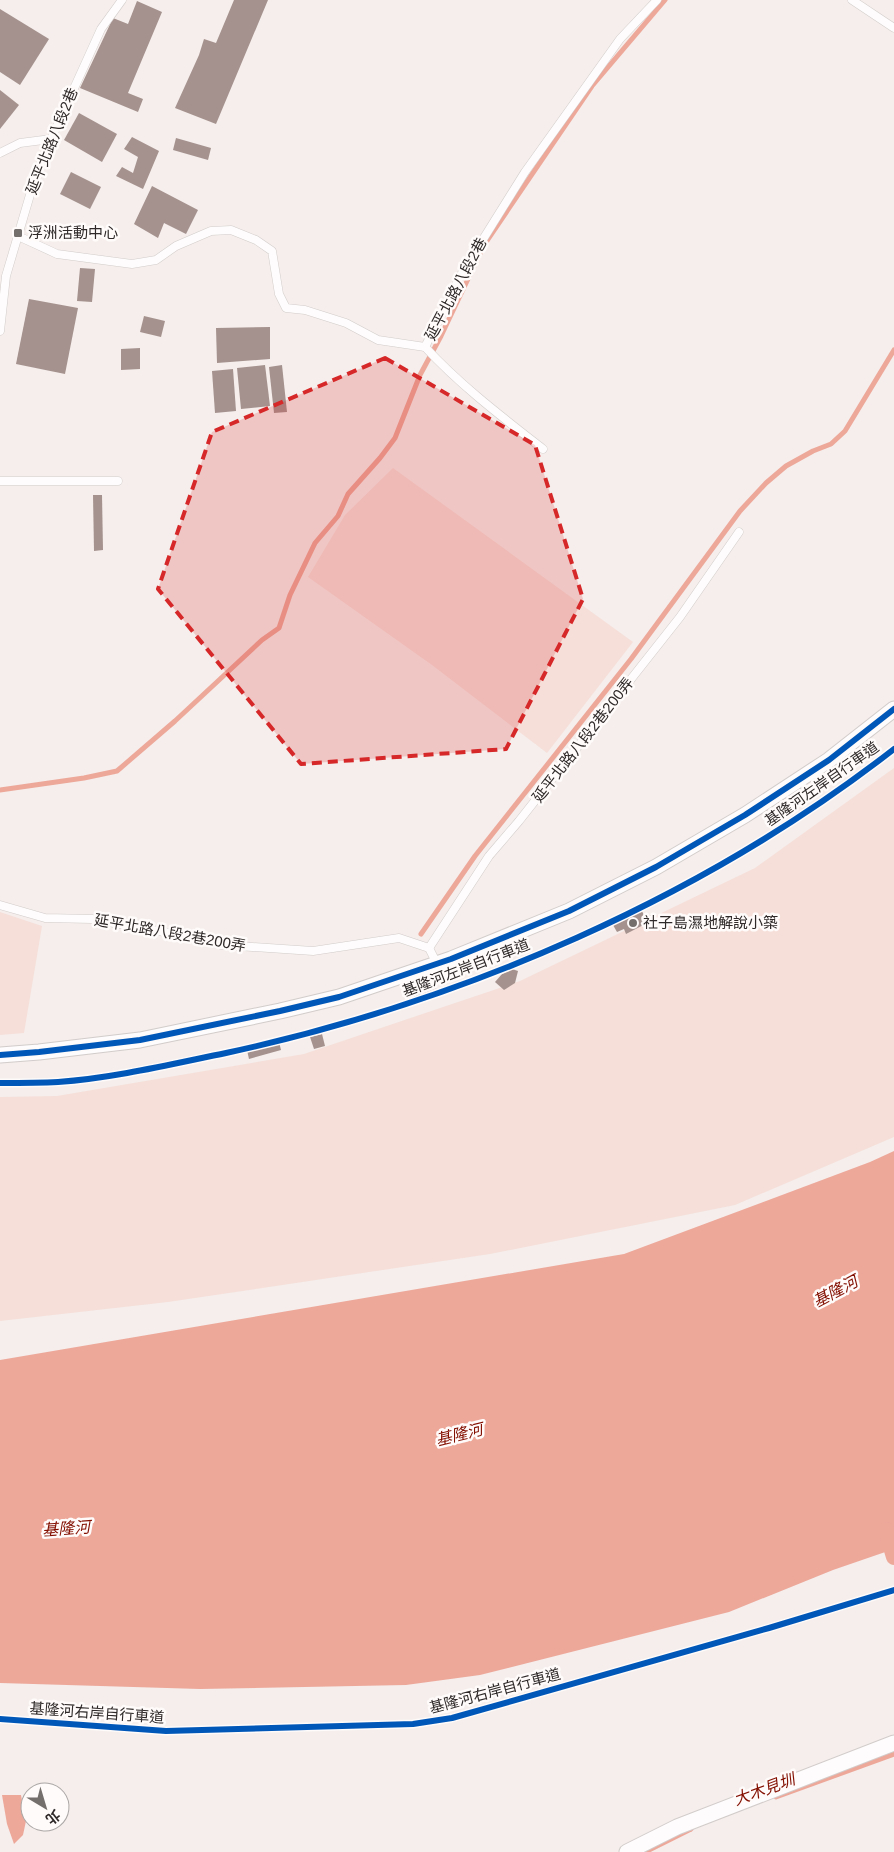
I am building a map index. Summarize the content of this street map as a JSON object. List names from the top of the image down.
{
  "streets": {
    "lane": ["延平北路八段2巷", "延平北路八段2巷200弄"],
    "cycle path": ["基隆河左岸自行車道", "基隆河右岸自行車道"]
  },
  "water": ["基隆河", "大木見圳"],
  "places": {
    "transit": ["浮洲活動中心"],
    "other": ["社子島濕地解說小築"]
  },
  "north": "bottom right"
}
